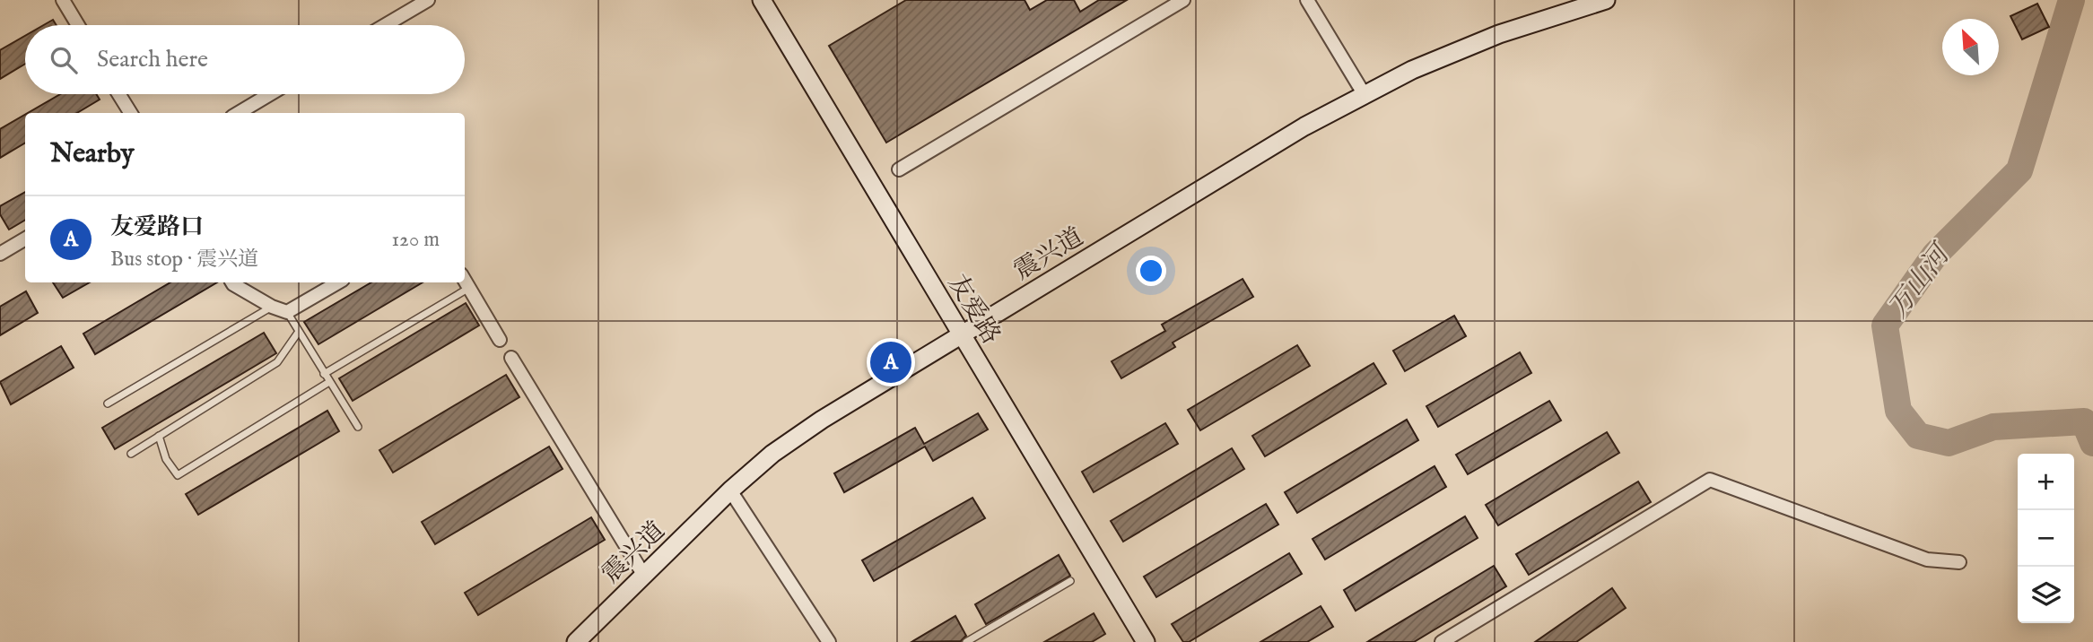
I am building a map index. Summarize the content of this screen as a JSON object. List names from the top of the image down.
{
  "streets": {
    "street": ["震兴道", "友爱路"]
  },
  "crossings": [
    ["震兴道", "友爱路"]
  ],
  "water": ["万山河"],
  "north": "top left",
  "page": {
    "search": "Search here",
    "heading": "Nearby",
    "list": [
      {
        "mark": "A",
        "name": "友爱路口",
        "note": "Bus stop · 震兴道",
        "value": "120 m"
      }
    ],
    "pins": "A",
    "map_buttons": ["+", "−"]
  }
}
